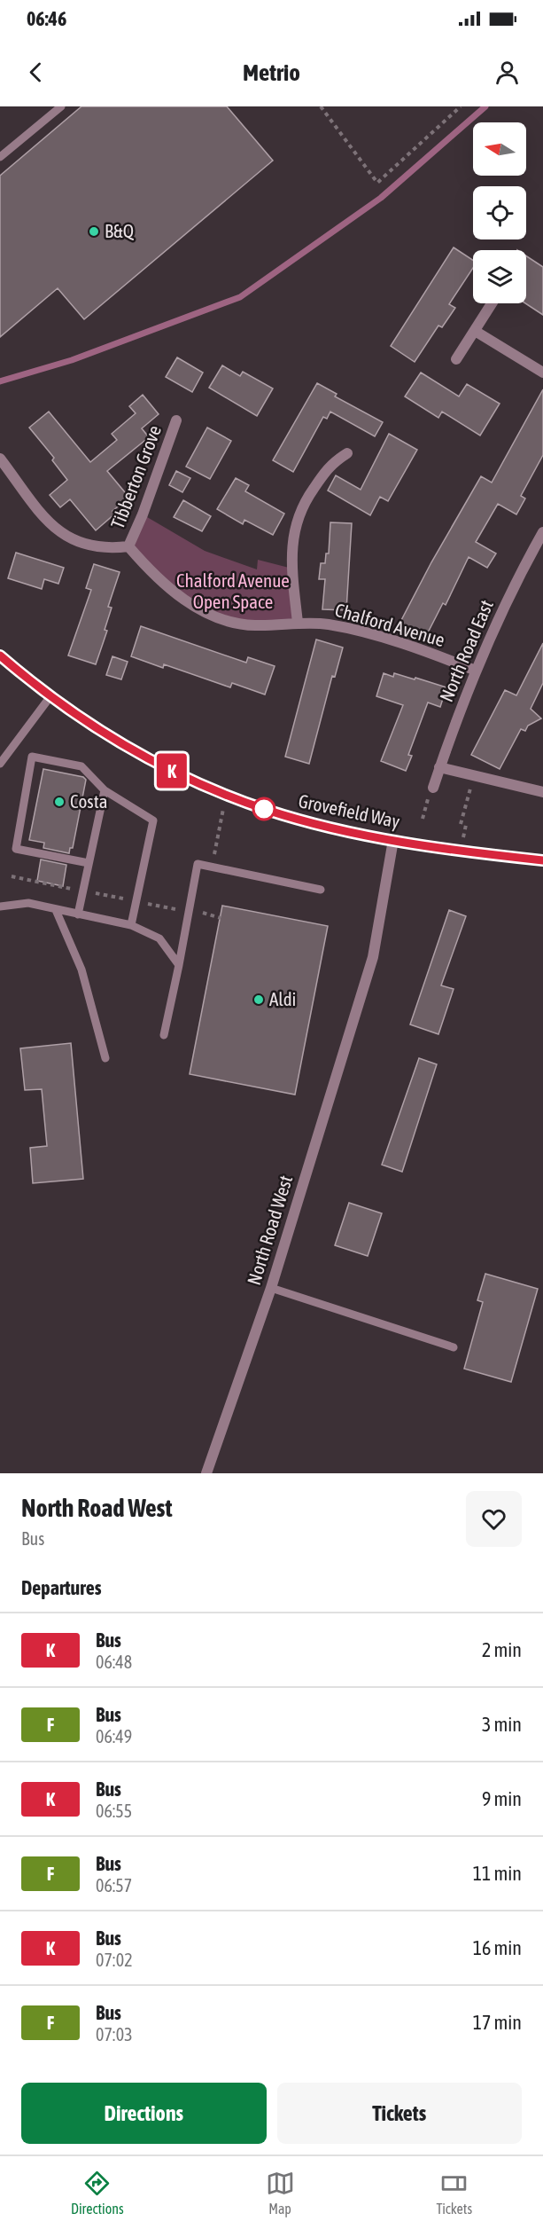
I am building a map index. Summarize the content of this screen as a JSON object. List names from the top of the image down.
{
  "streets": {
    "street": [
      "Tibberton Grove",
      "Chalford Avenue",
      "North Road East",
      "Grovefield Way",
      "North Road West"
    ]
  },
  "crossings": [
    ["Tibberton Grove", "Chalford Avenue"],
    ["Chalford Avenue", "North Road East"],
    ["Grovefield Way", "North Road West"]
  ],
  "parks": ["Chalford Avenue Open Space"],
  "places": ["B&Q", "Costa", "Aldi"],
  "lines": ["bus line K"],
  "north": "left",
  "page": {
    "status": "06:46",
    "header": "Metrio",
    "on_map": "K",
    "heading": [
      ["North Road West", "Bus"],
      "Departures"
    ],
    "list": [
      {
        "mark": "K",
        "name": "Bus",
        "note": "06:48",
        "value": "2 min"
      },
      {
        "mark": "F",
        "name": "Bus",
        "note": "06:49",
        "value": "3 min"
      },
      {
        "mark": "K",
        "name": "Bus",
        "note": "06:55",
        "value": "9 min"
      },
      {
        "mark": "F",
        "name": "Bus",
        "note": "06:57",
        "value": "11 min"
      },
      {
        "mark": "K",
        "name": "Bus",
        "note": "07:02",
        "value": "16 min"
      },
      {
        "mark": "F",
        "name": "Bus",
        "note": "07:03",
        "value": "17 min"
      }
    ],
    "buttons": ["Directions", "Tickets"],
    "tabs": ["Directions", "Map", "Tickets"]
  }
}
